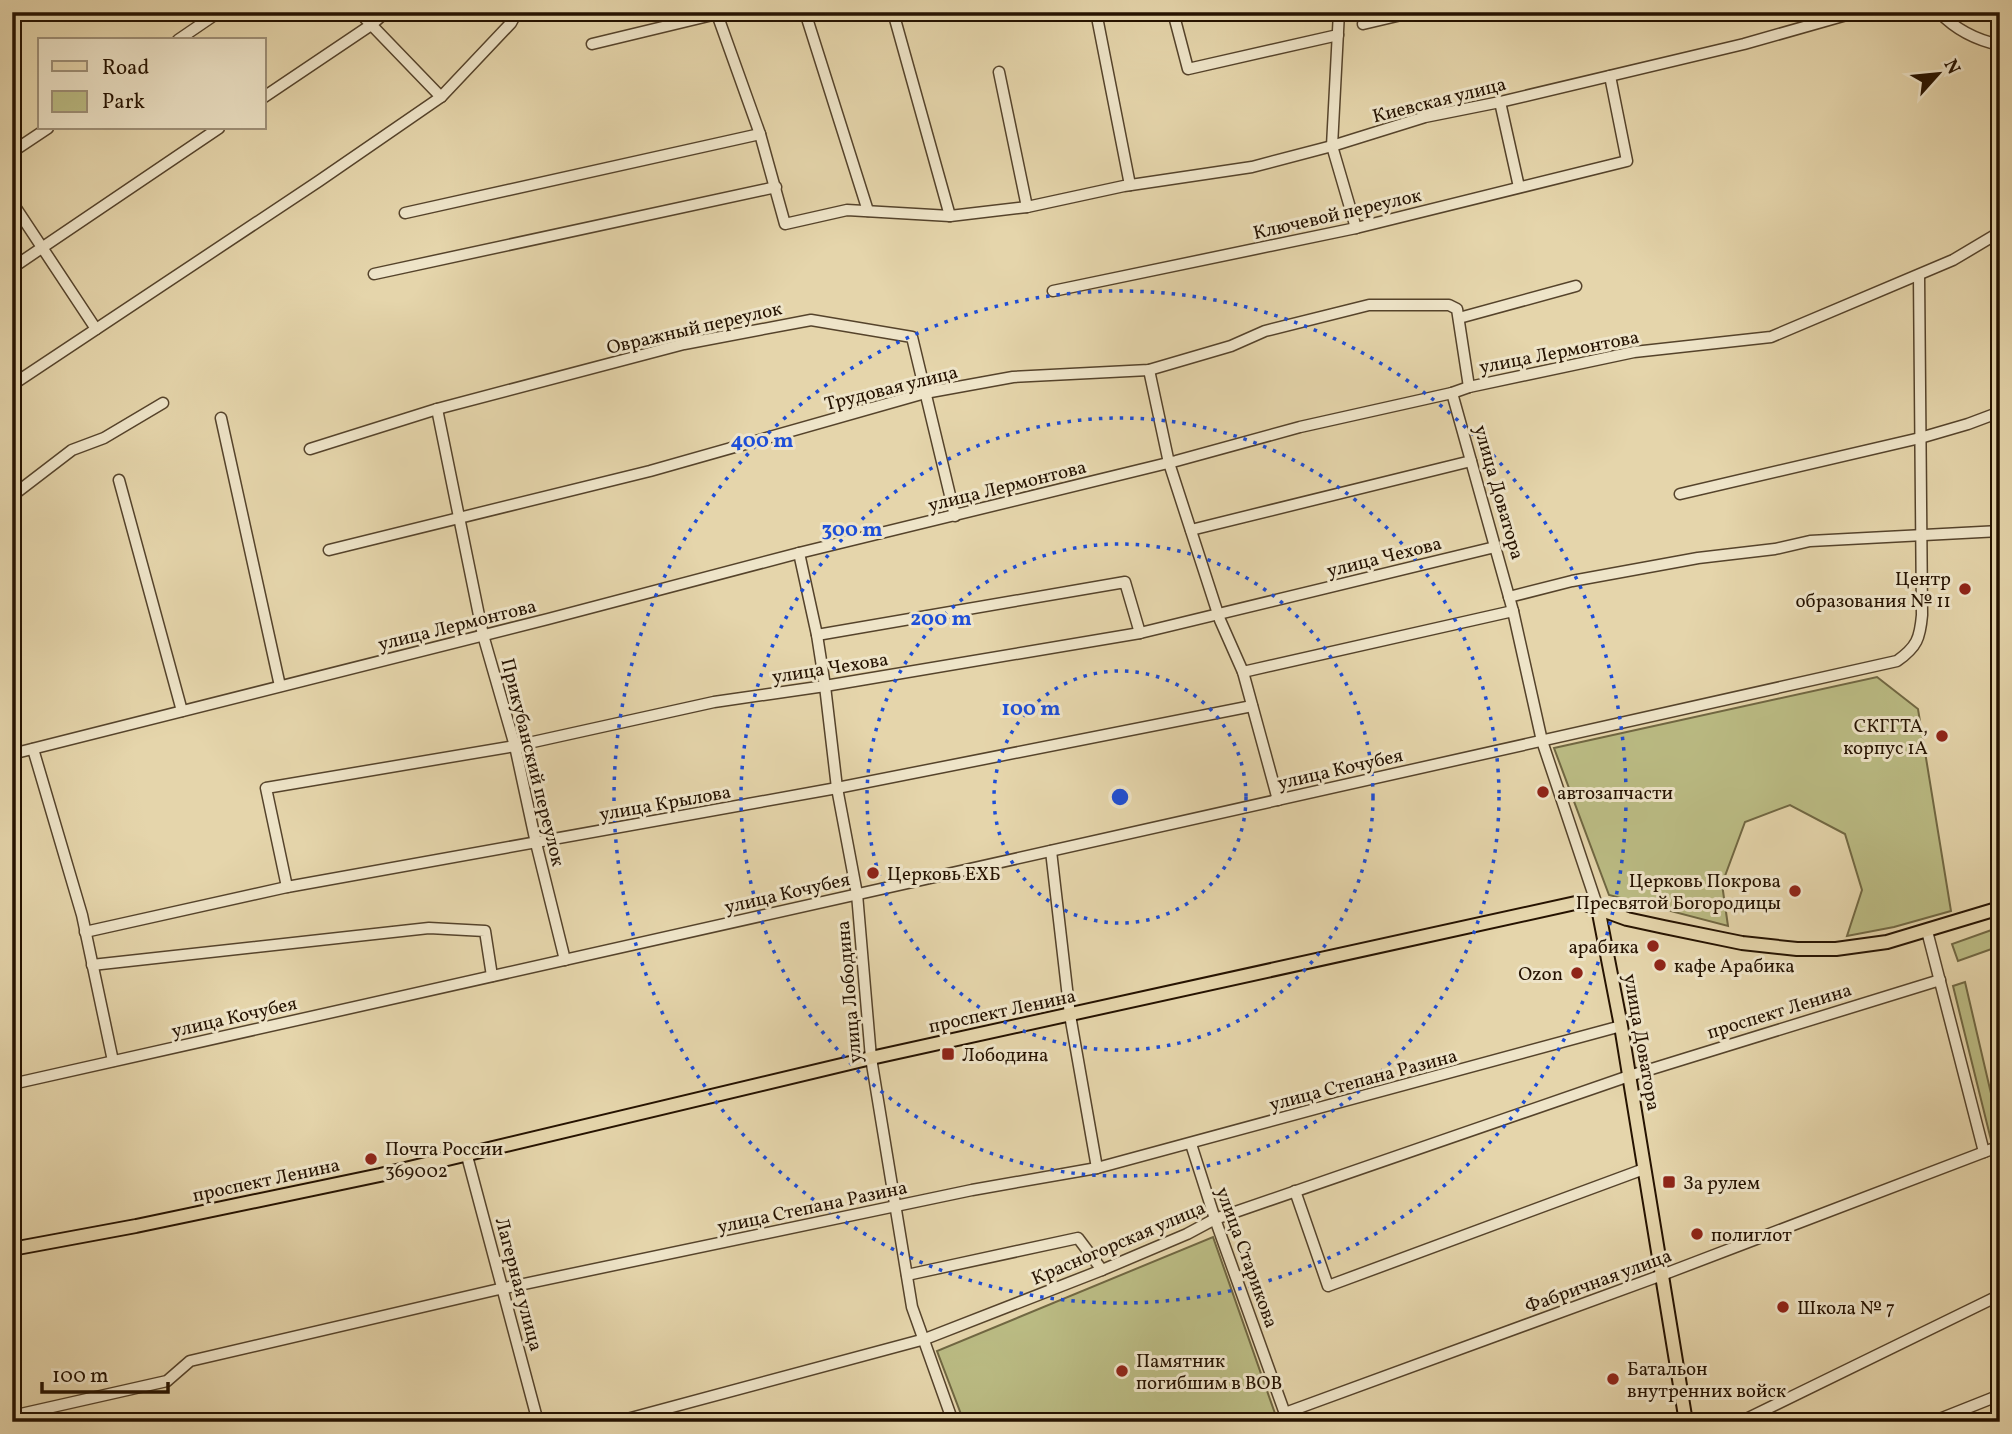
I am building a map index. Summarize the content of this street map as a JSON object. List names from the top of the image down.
{
  "streets": {
    "main road": ["улица Доватора", "проспект Ленина"],
    "street": [
      "Киевская улица",
      "Ключевой переулок",
      "Овражный переулок",
      "улица Лермонтова",
      "Трудовая улица",
      "улица Чехова",
      "Прикубанский переулок",
      "улица Кочубея",
      "улица Крылова",
      "улица Лободина",
      "улица Степана Разина",
      "Красногорская улица",
      "улица Старикова",
      "Фабричная улица",
      "Лагерная улица"
    ]
  },
  "crossings": [
    ["Киевская улица", "Ключевой переулок"],
    ["Овражный переулок", "улица Лермонтова"],
    ["Овражный переулок", "Трудовая улица"],
    ["Овражный переулок", "Прикубанский переулок"],
    ["улица Лермонтова", "улица Доватора"],
    ["улица Лермонтова", "Прикубанский переулок"],
    ["улица Лермонтова", "улица Лободина"],
    ["Трудовая улица", "Прикубанский переулок"],
    ["улица Доватора", "улица Чехова"],
    ["улица Доватора", "улица Кочубея"],
    ["улица Доватора", "проспект Ленина"],
    ["улица Доватора", "улица Степана Разина"],
    ["улица Доватора", "Красногорская улица"],
    ["улица Доватора", "Фабричная улица"],
    ["улица Чехова", "Прикубанский переулок"],
    ["улица Чехова", "улица Крылова"],
    ["улица Чехова", "улица Лободина"],
    ["Прикубанский переулок", "улица Кочубея"],
    ["Прикубанский переулок", "улица Крылова"],
    ["улица Кочубея", "улица Лободина"],
    ["улица Крылова", "улица Лободина"],
    ["улица Лободина", "проспект Ленина"],
    ["улица Лободина", "улица Степана Разина"],
    ["улица Лободина", "Красногорская улица"],
    ["проспект Ленина", "Красногорская улица"],
    ["проспект Ленина", "Лагерная улица"],
    ["улица Степана Разина", "улица Старикова"],
    ["улица Степана Разина", "Лагерная улица"],
    ["Красногорская улица", "улица Старикова"],
    ["улица Старикова", "Фабричная улица"]
  ],
  "places": {
    "other": [
      "Центр образования № 11",
      "СКГГТА, корпус 1А",
      "автозапчасти",
      "Церковь ЕХБ",
      "Церковь Покрова Пресвятой Богородицы",
      "арабика",
      "кафе Арабика",
      "Ozon",
      "Почта России 369002",
      "полиглот",
      "Школа № 7",
      "Памятник погибшим в ВОВ",
      "Батальон внутренних войск"
    ],
    "transit": ["Лободина", "За рулем"]
  },
  "legend": ["Road", "Park"],
  "scale_bar": "100 m",
  "north": "top right",
  "rings": [
    "400 m",
    "300 m",
    "200 m",
    "100 m"
  ]
}
